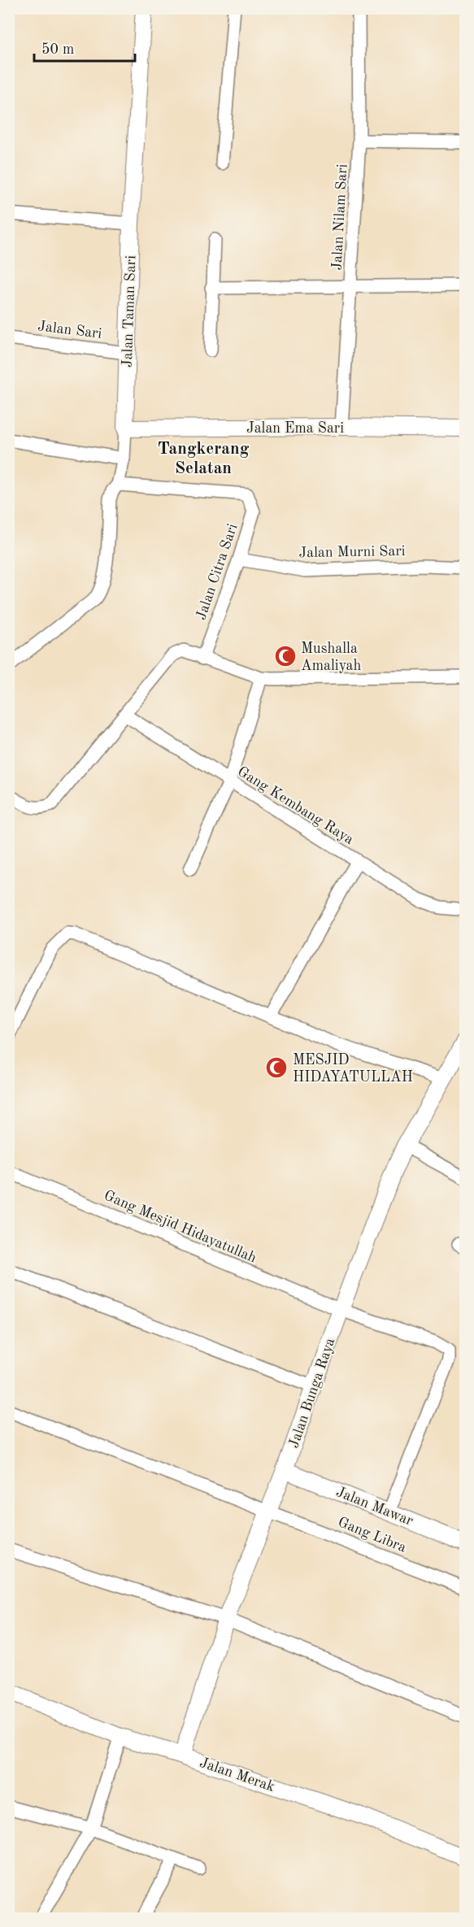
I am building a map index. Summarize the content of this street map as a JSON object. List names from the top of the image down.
{
  "streets": {
    "street": [
      "Jalan Nilam Sari",
      "Jalan Taman Sari",
      "Jalan Sari",
      "Jalan Ema Sari",
      "Jalan Murni Sari",
      "Jalan Citra Sari",
      "Gang Kembang Raya",
      "Gang Mesjid Hidayatullah",
      "Jalan Bunga Raya",
      "Jalan Mawar",
      "Gang Libra",
      "Jalan Merak"
    ]
  },
  "crossings": [
    ["Jalan Nilam Sari", "Jalan Ema Sari"],
    ["Jalan Taman Sari", "Jalan Sari"],
    ["Jalan Taman Sari", "Jalan Ema Sari"],
    ["Jalan Taman Sari", "Jalan Citra Sari"],
    ["Jalan Murni Sari", "Jalan Citra Sari"],
    ["Gang Mesjid Hidayatullah", "Jalan Bunga Raya"],
    ["Gang Mesjid Hidayatullah", "Jalan Mawar"],
    ["Jalan Bunga Raya", "Jalan Mawar"],
    ["Jalan Bunga Raya", "Gang Libra"],
    ["Jalan Bunga Raya", "Jalan Merak"]
  ],
  "districts": ["Tangkerang Selatan"],
  "places": {
    "mosque": ["Mushalla Amaliyah", "MESJID HIDAYATULLAH"]
  },
  "scale_bar": "50 m"
}
